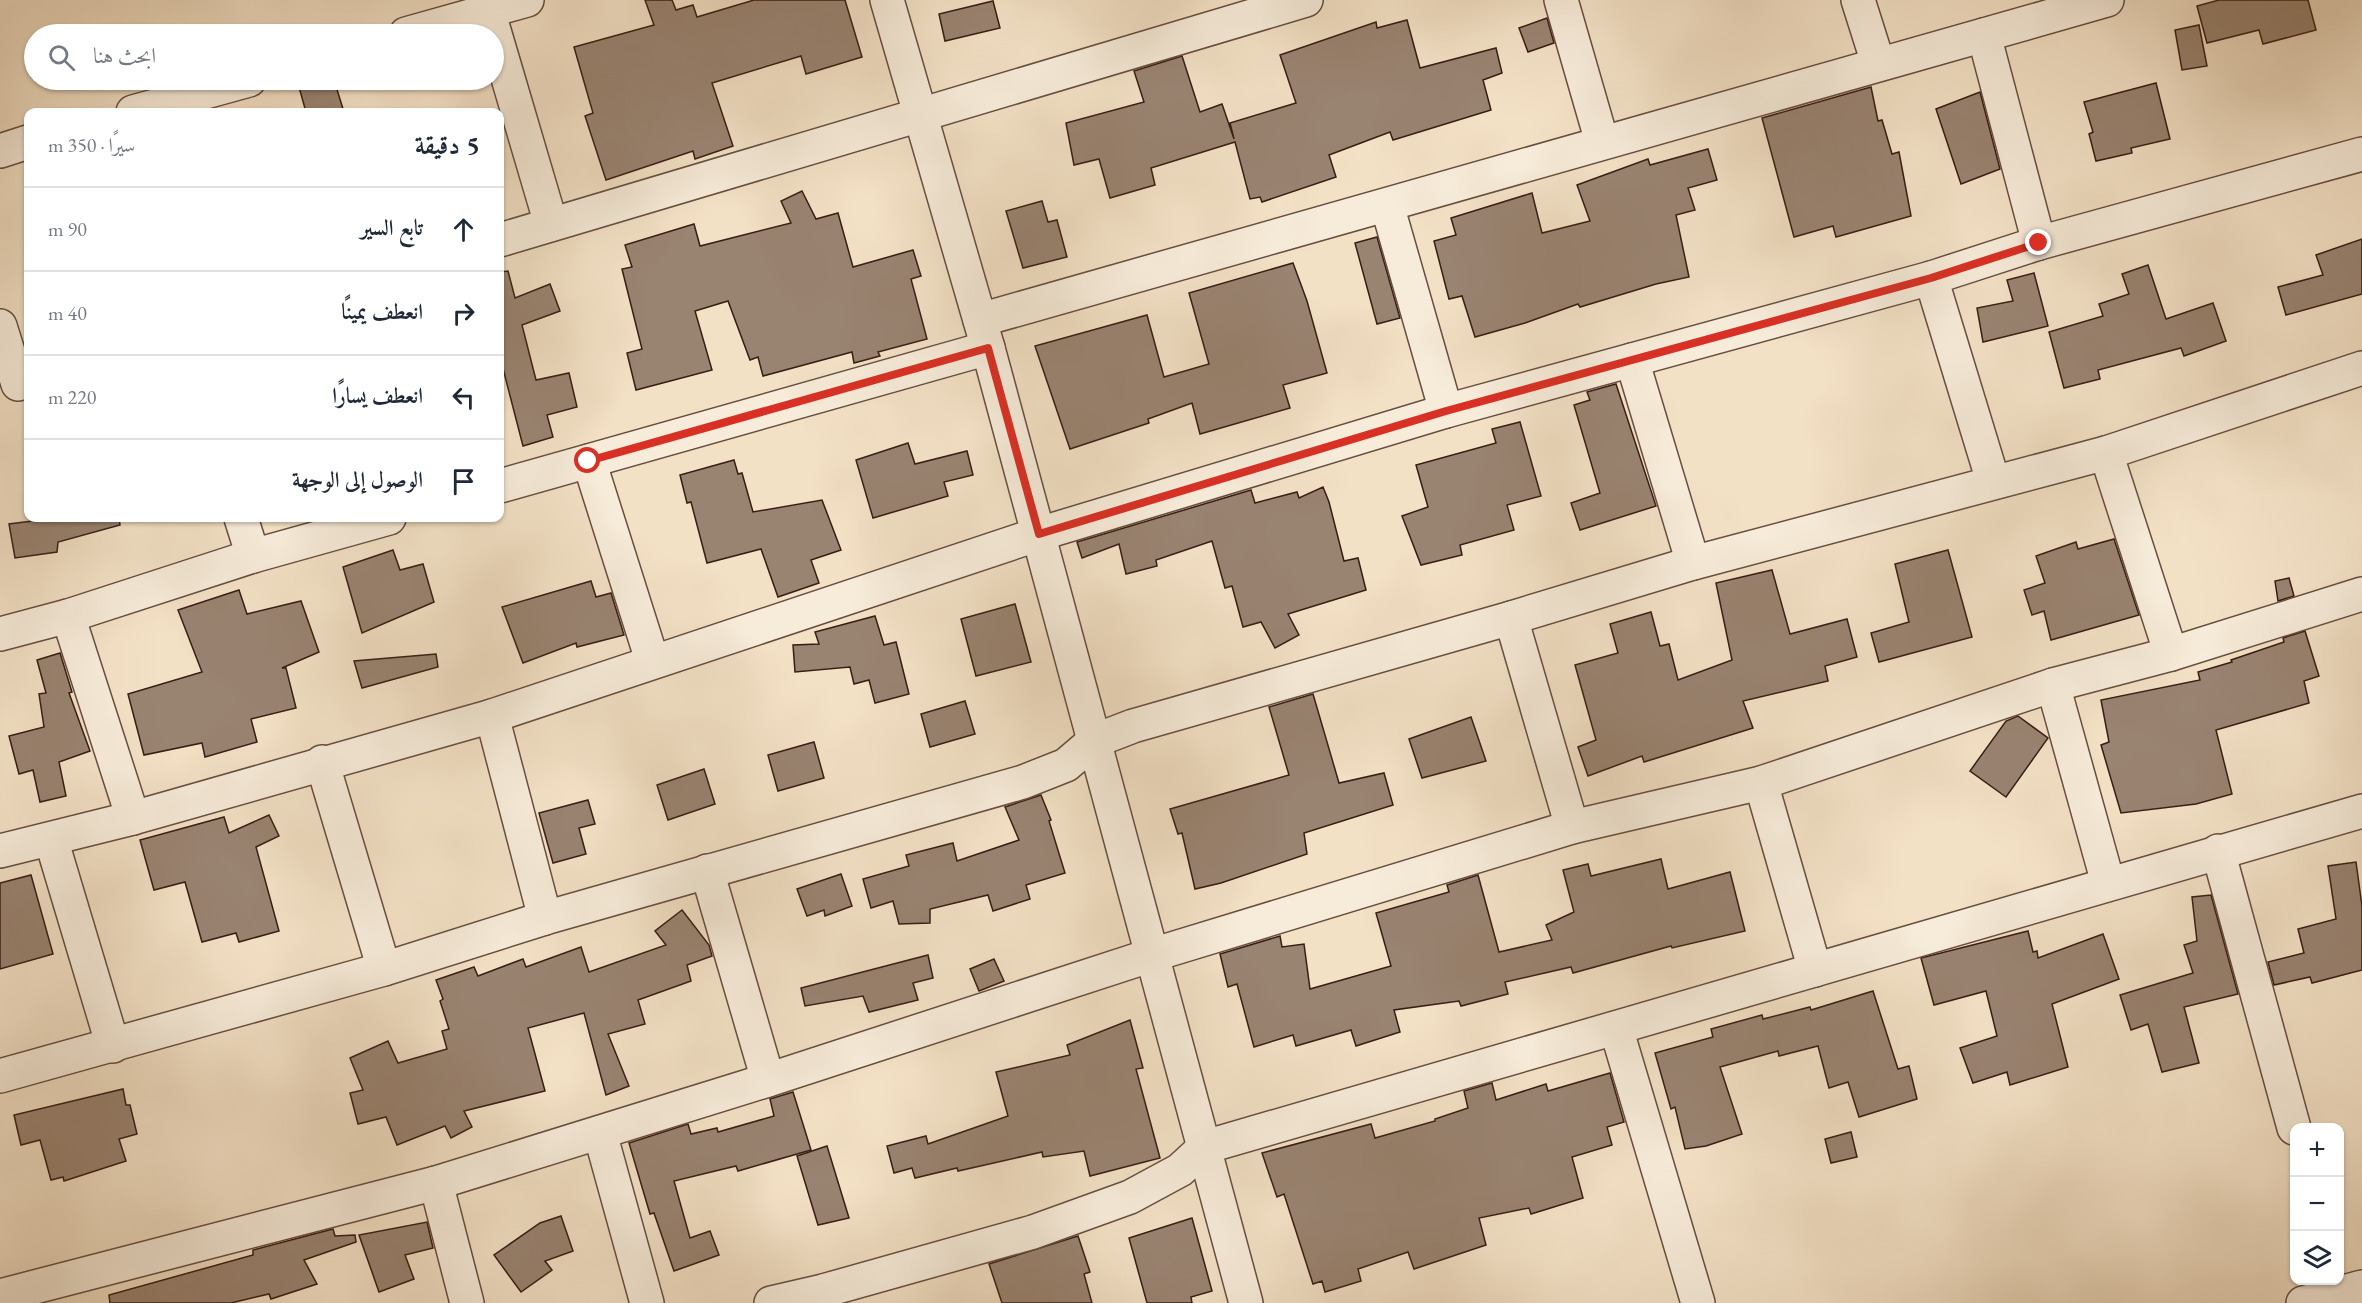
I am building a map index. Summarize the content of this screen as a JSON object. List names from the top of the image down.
{
  "page": {
    "search": "ابحث هنا",
    "heading": ["5 دقيقة", "سيرًا · 350 m"],
    "list": [
      ["تابع السير", "90 m"],
      ["انعطف يمينًا", "40 m"],
      ["انعطف يسارًا", "220 m"],
      "الوصول إلى الوجهة"
    ],
    "map_buttons": ["+", "−"]
  }
}
